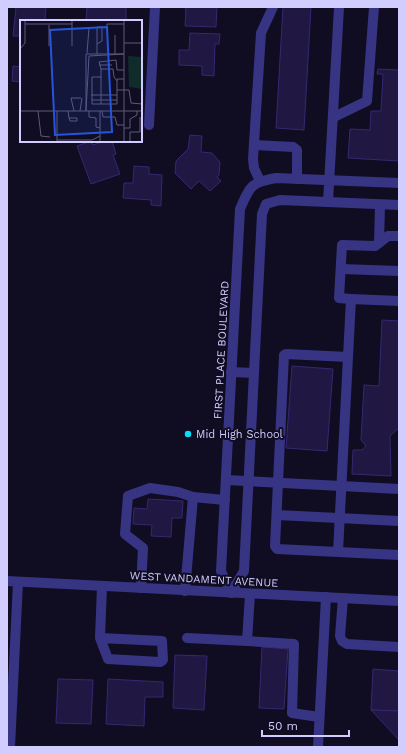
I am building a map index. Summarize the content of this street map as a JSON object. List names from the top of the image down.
{
  "streets": {
    "street": ["FIRST PLACE BOULEVARD", "WEST VANDAMENT AVENUE"]
  },
  "crossings": [
    ["FIRST PLACE BOULEVARD", "WEST VANDAMENT AVENUE"]
  ],
  "places": ["Mid High School"],
  "scale_bar": "50 m"
}
